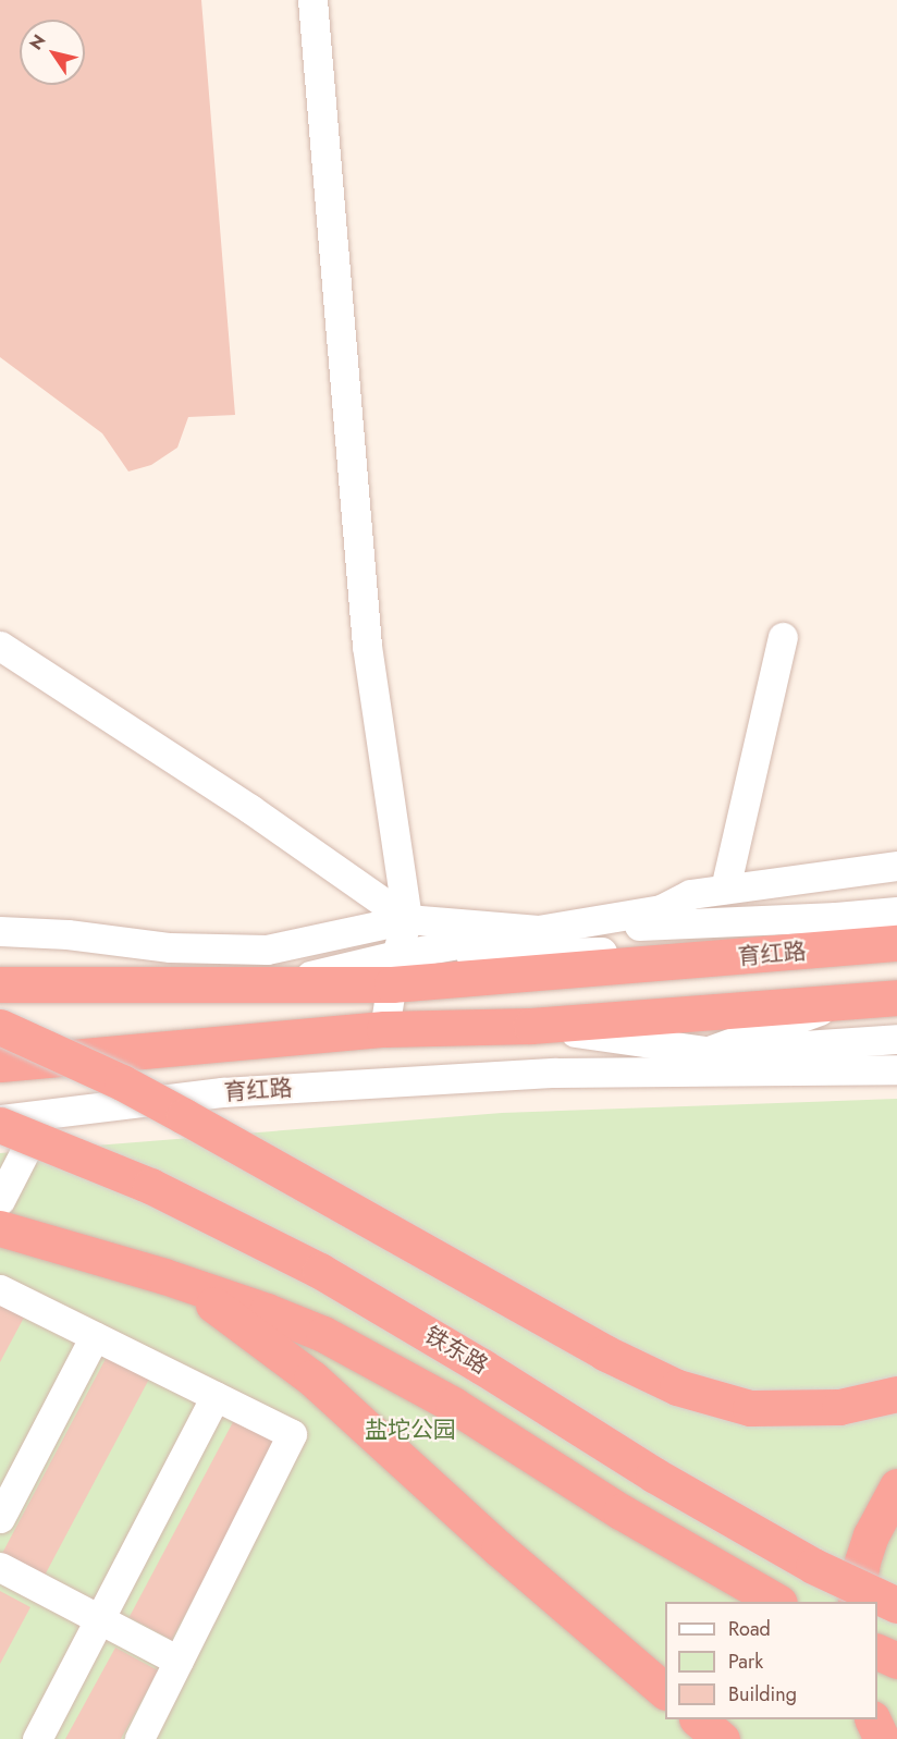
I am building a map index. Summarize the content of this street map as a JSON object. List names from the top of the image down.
{
  "streets": {
    "highway": ["育红路", "铁东路"]
  },
  "parks": ["盐坨公园"],
  "legend": ["Road", "Park", "Building"],
  "north": "top left"
}
